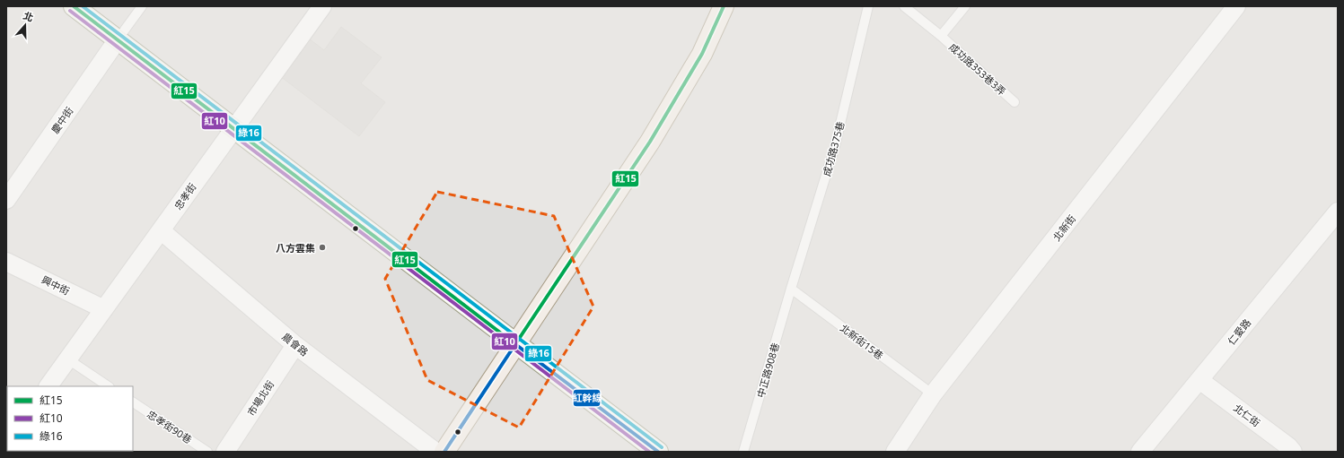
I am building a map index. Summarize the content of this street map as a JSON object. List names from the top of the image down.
{
  "streets": {
    "street": [
      "慶中街",
      "忠孝街",
      "北新街",
      "興中街",
      "仁愛路",
      "農會路",
      "市場北街",
      "北仁街"
    ],
    "lane": [
      "成功路353巷3弄",
      "成功路375巷",
      "北新街15巷",
      "中正路908巷",
      "忠孝街90巷"
    ]
  },
  "crossings": [
    ["成功路375巷", "北新街15巷"],
    ["成功路375巷", "中正路908巷"],
    ["忠孝街", "興中街"],
    ["忠孝街", "農會路"],
    ["北新街", "北新街15巷"],
    ["仁愛路", "北仁街"],
    ["北新街15巷", "中正路908巷"],
    ["農會路", "市場北街"]
  ],
  "places": ["八方雲集"],
  "lines": [
    "transit line 紅15",
    "transit line 綠16",
    "transit line 紅10",
    "transit line 紅幹線"
  ],
  "legend": ["紅15", "紅10", "綠16"],
  "north": "top"
}
